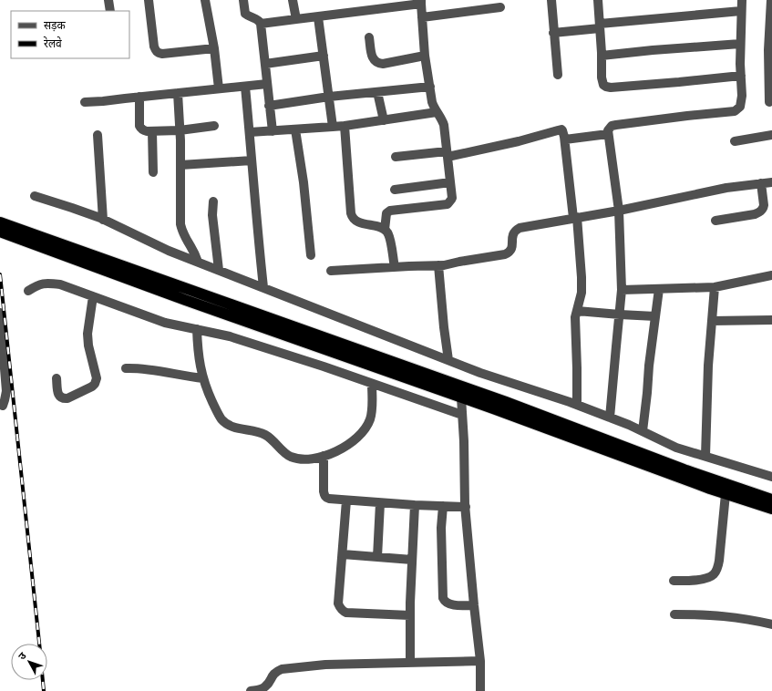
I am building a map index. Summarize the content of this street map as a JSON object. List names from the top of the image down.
{
  "legend": ["सड़क", "रेलवे"],
  "north": "top left"
}
